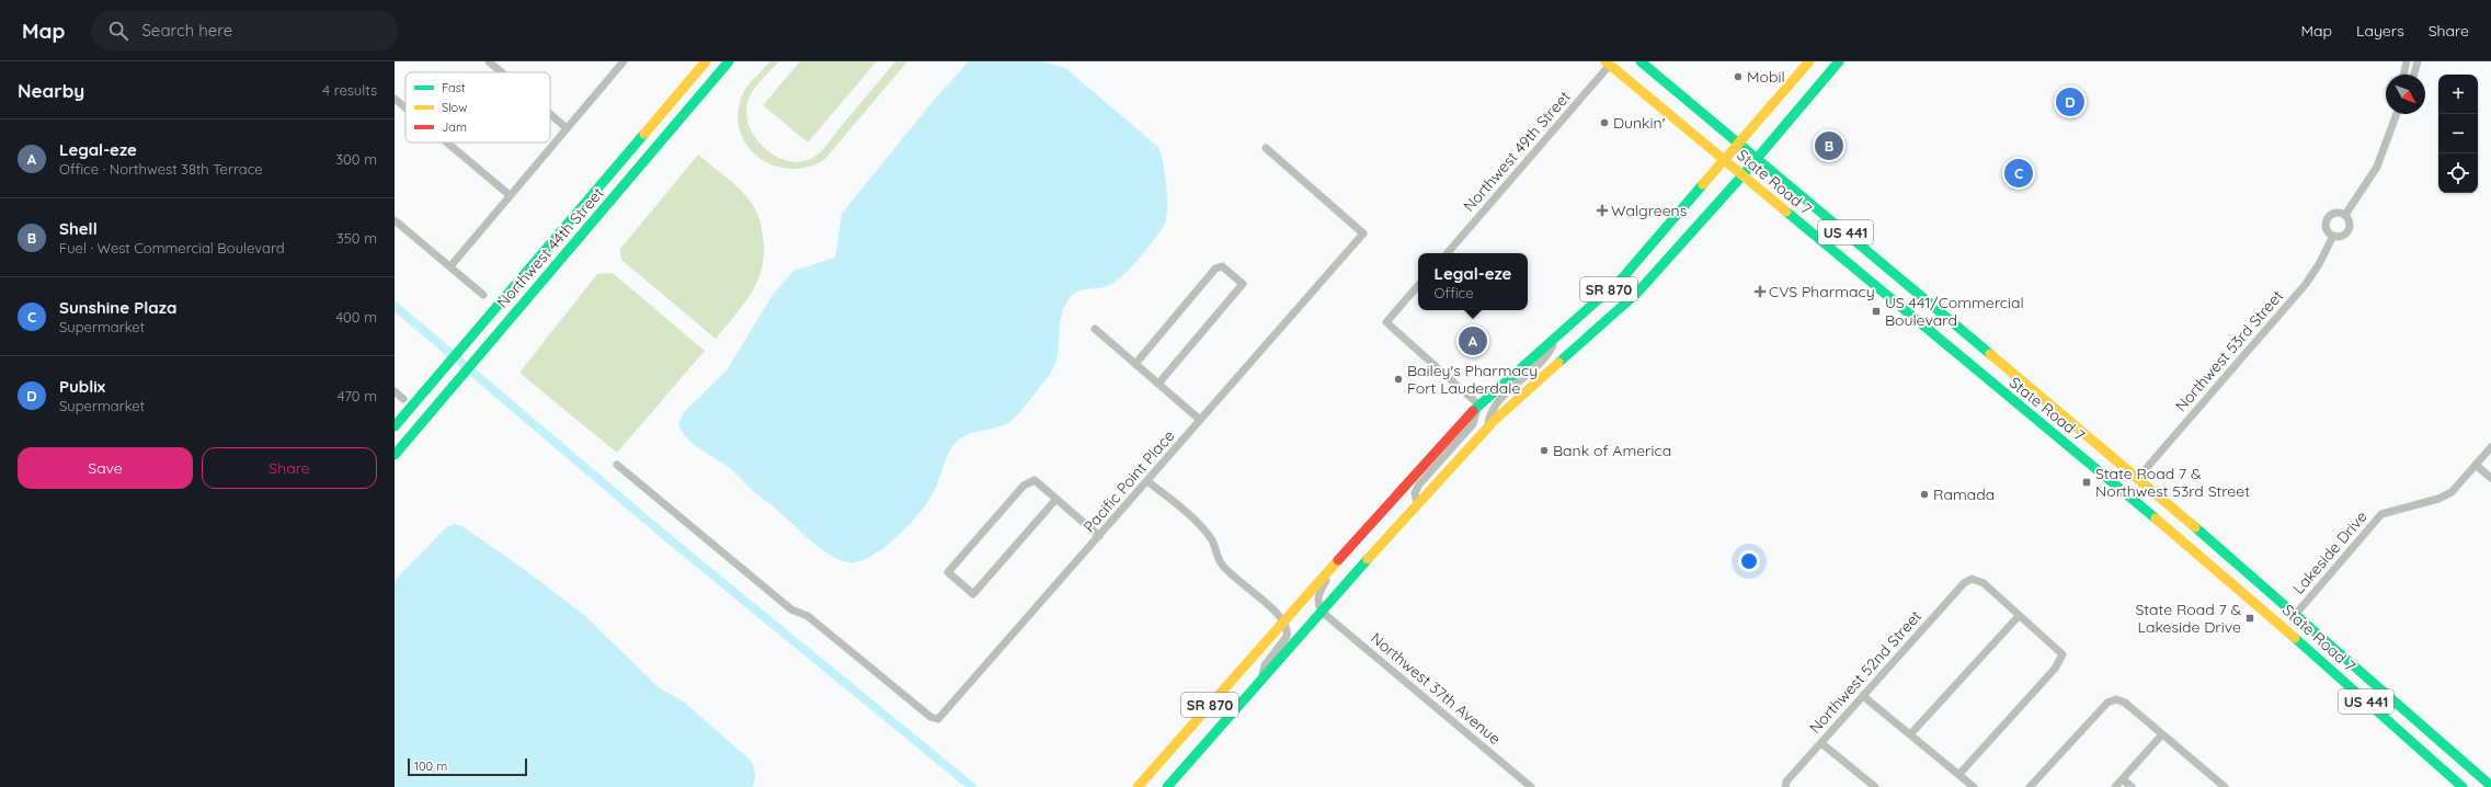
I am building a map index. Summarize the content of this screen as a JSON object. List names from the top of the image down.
{
  "streets": {
    "main road": [
      "State Road 7",
      "US 441",
      "Northwest 44th Street",
      "SR 870"
    ],
    "street": [
      "Northwest 49th Street",
      "Northwest 53rd Street",
      "Pacific Point Place",
      "Lakeside Drive",
      "Northwest 52nd Street",
      "Northwest 37th Avenue"
    ]
  },
  "crossings": [
    ["Northwest 49th Street", "State Road 7"],
    ["State Road 7", "SR 870"],
    ["State Road 7", "Northwest 53rd Street"],
    ["State Road 7", "Lakeside Drive"],
    ["SR 870", "Northwest 37th Avenue"]
  ],
  "places": {
    "other": [
      "Mobil",
      "Dunkin'",
      "Bailey's Pharmacy Fort Lauderdale",
      "Bank of America",
      "Ramada"
    ],
    "health": ["Walgreens", "CVS Pharmacy"],
    "transit": ["US 441/Commercial Boulevard", "State Road 7 & Northwest 53rd Street", "State Road 7 & Lakeside Drive"]
  },
  "legend": ["Fast", "Slow", "Jam"],
  "scale_bar": "100 m",
  "north": "bottom right",
  "page": {
    "header": "Map",
    "search": "Search here",
    "nav": ["Map", "Layers", "Share"],
    "heading": ["Nearby", "4 results"],
    "map_buttons": ["+", "−"],
    "pins": [
      "D",
      "B",
      "C",
      "A"
    ],
    "list": [
      {
        "mark": "A",
        "name": "Legal-eze",
        "note": "Office · Northwest 38th Terrace",
        "value": "300 m"
      },
      {
        "mark": "B",
        "name": "Shell",
        "note": "Fuel · West Commercial Boulevard",
        "value": "350 m"
      },
      {
        "mark": "C",
        "name": "Sunshine Plaza",
        "note": "Supermarket",
        "value": "400 m"
      },
      {
        "mark": "D",
        "name": "Publix",
        "note": "Supermarket",
        "value": "470 m"
      }
    ],
    "popup": ["Legal-eze", "Office"],
    "buttons": ["Save", "Share"],
    "scale": "100 m"
  }
}
